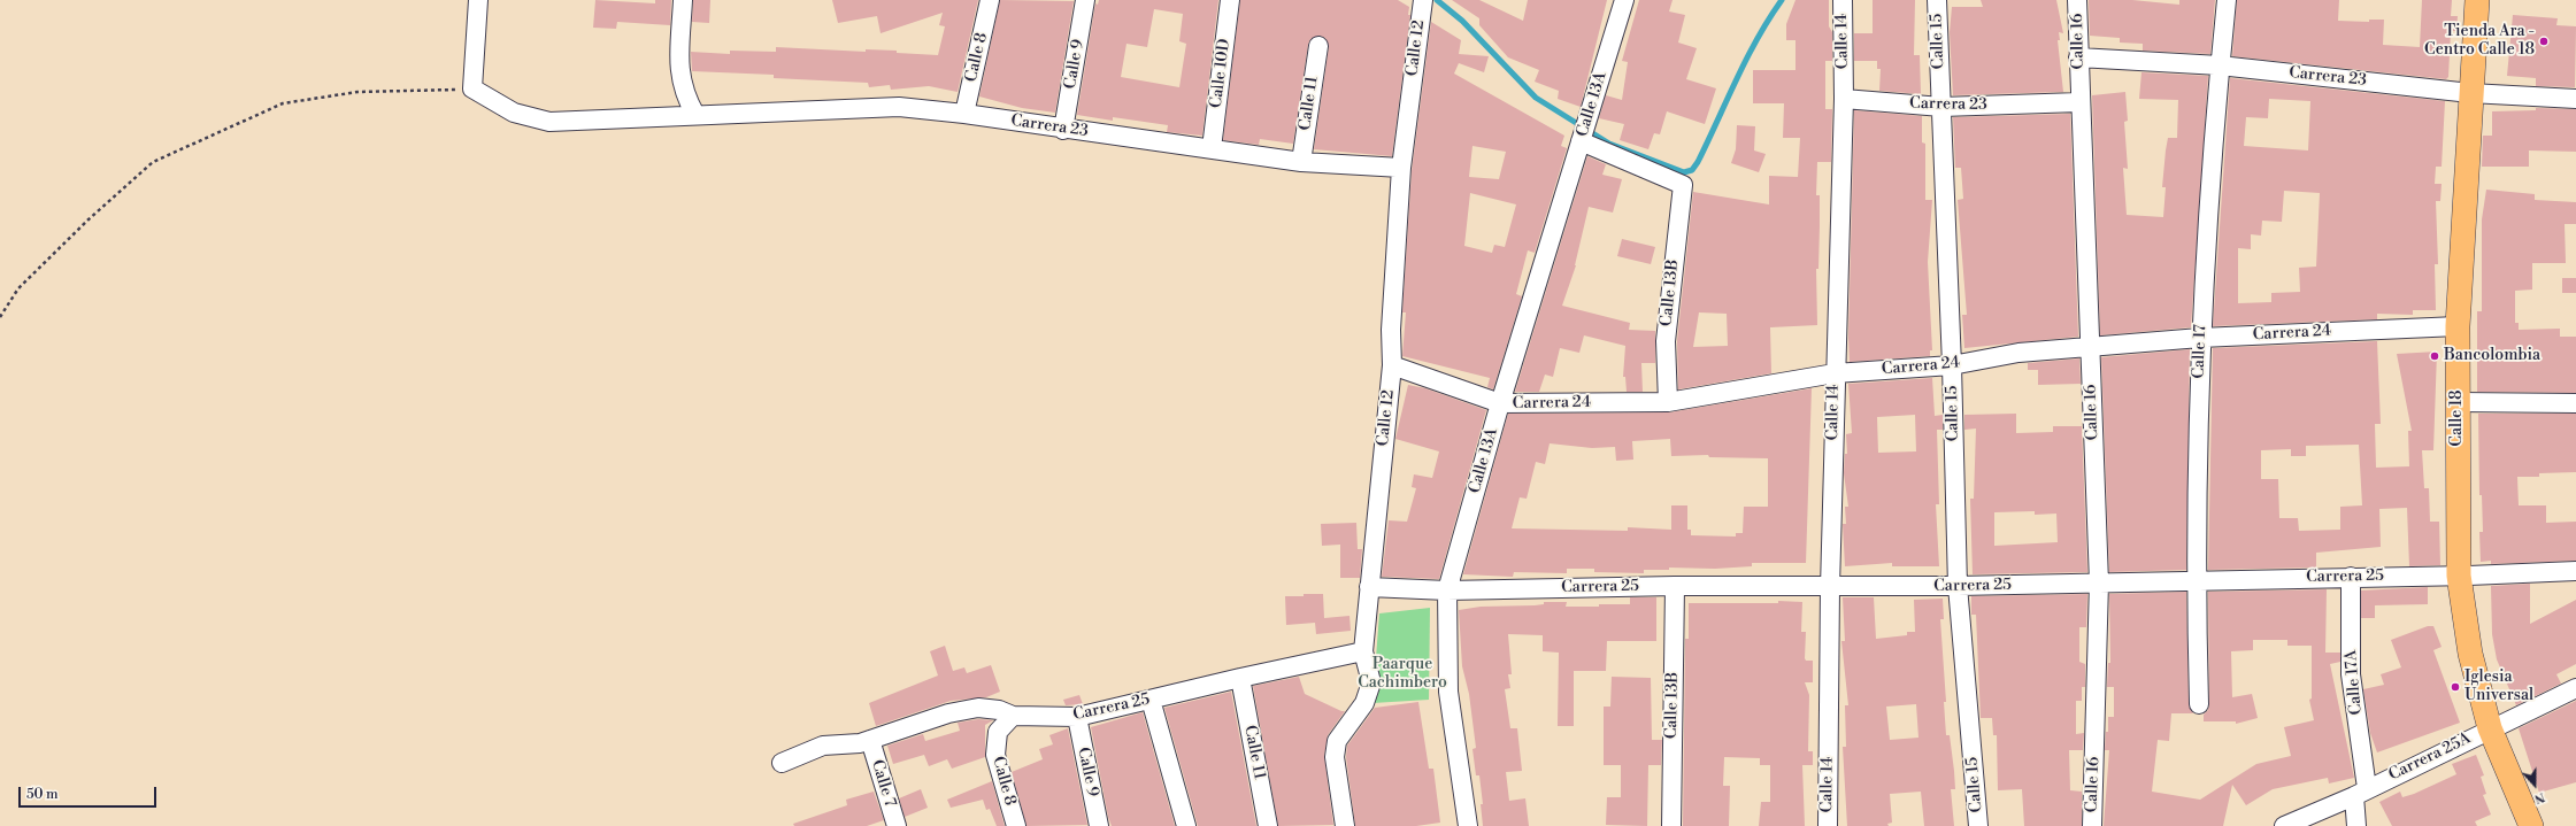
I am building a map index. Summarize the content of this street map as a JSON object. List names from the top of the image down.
{
  "streets": {
    "main road": ["Calle 18"],
    "street": [
      "Calle 14",
      "Calle 15",
      "Calle 16",
      "Calle 12",
      "Calle 8",
      "Calle 9",
      "Calle 10D",
      "Carrera 23",
      "Calle 11",
      "Calle 13A",
      "Calle 13B",
      "Carrera 24",
      "Calle 17",
      "Carrera 25",
      "Calle 17A",
      "Carrera 25A",
      "Calle 7"
    ]
  },
  "crossings": [
    ["Calle 14", "Carrera 23"],
    ["Calle 14", "Carrera 24"],
    ["Calle 14", "Carrera 25"],
    ["Calle 15", "Carrera 23"],
    ["Calle 15", "Carrera 24"],
    ["Calle 15", "Carrera 25"],
    ["Calle 16", "Carrera 23"],
    ["Calle 16", "Carrera 24"],
    ["Calle 16", "Carrera 25"],
    ["Calle 12", "Carrera 23"],
    ["Calle 12", "Carrera 24"],
    ["Calle 12", "Carrera 25"],
    ["Calle 8", "Carrera 23"],
    ["Calle 8", "Carrera 25"],
    ["Calle 9", "Carrera 23"],
    ["Calle 9", "Carrera 25"],
    ["Calle 10D", "Carrera 23"],
    ["Carrera 23", "Calle 11"],
    ["Carrera 23", "Calle 17"],
    ["Carrera 23", "Calle 18"],
    ["Calle 11", "Carrera 25"],
    ["Calle 13A", "Calle 13B"],
    ["Calle 13A", "Carrera 24"],
    ["Calle 13A", "Carrera 25"],
    ["Calle 13B", "Carrera 24"],
    ["Calle 13B", "Carrera 25"],
    ["Carrera 24", "Calle 17"],
    ["Carrera 24", "Calle 18"],
    ["Calle 17", "Carrera 25"],
    ["Calle 18", "Carrera 25"],
    ["Calle 18", "Carrera 25A"],
    ["Carrera 25", "Calle 17A"],
    ["Carrera 25", "Calle 7"],
    ["Calle 17A", "Carrera 25A"]
  ],
  "parks": ["Paarque Cachimbero"],
  "places": ["Tienda Ara - Centro Calle 18", "Bancolombia", "Iglesia Universal"],
  "scale_bar": "50 m",
  "north": "bottom"
}
